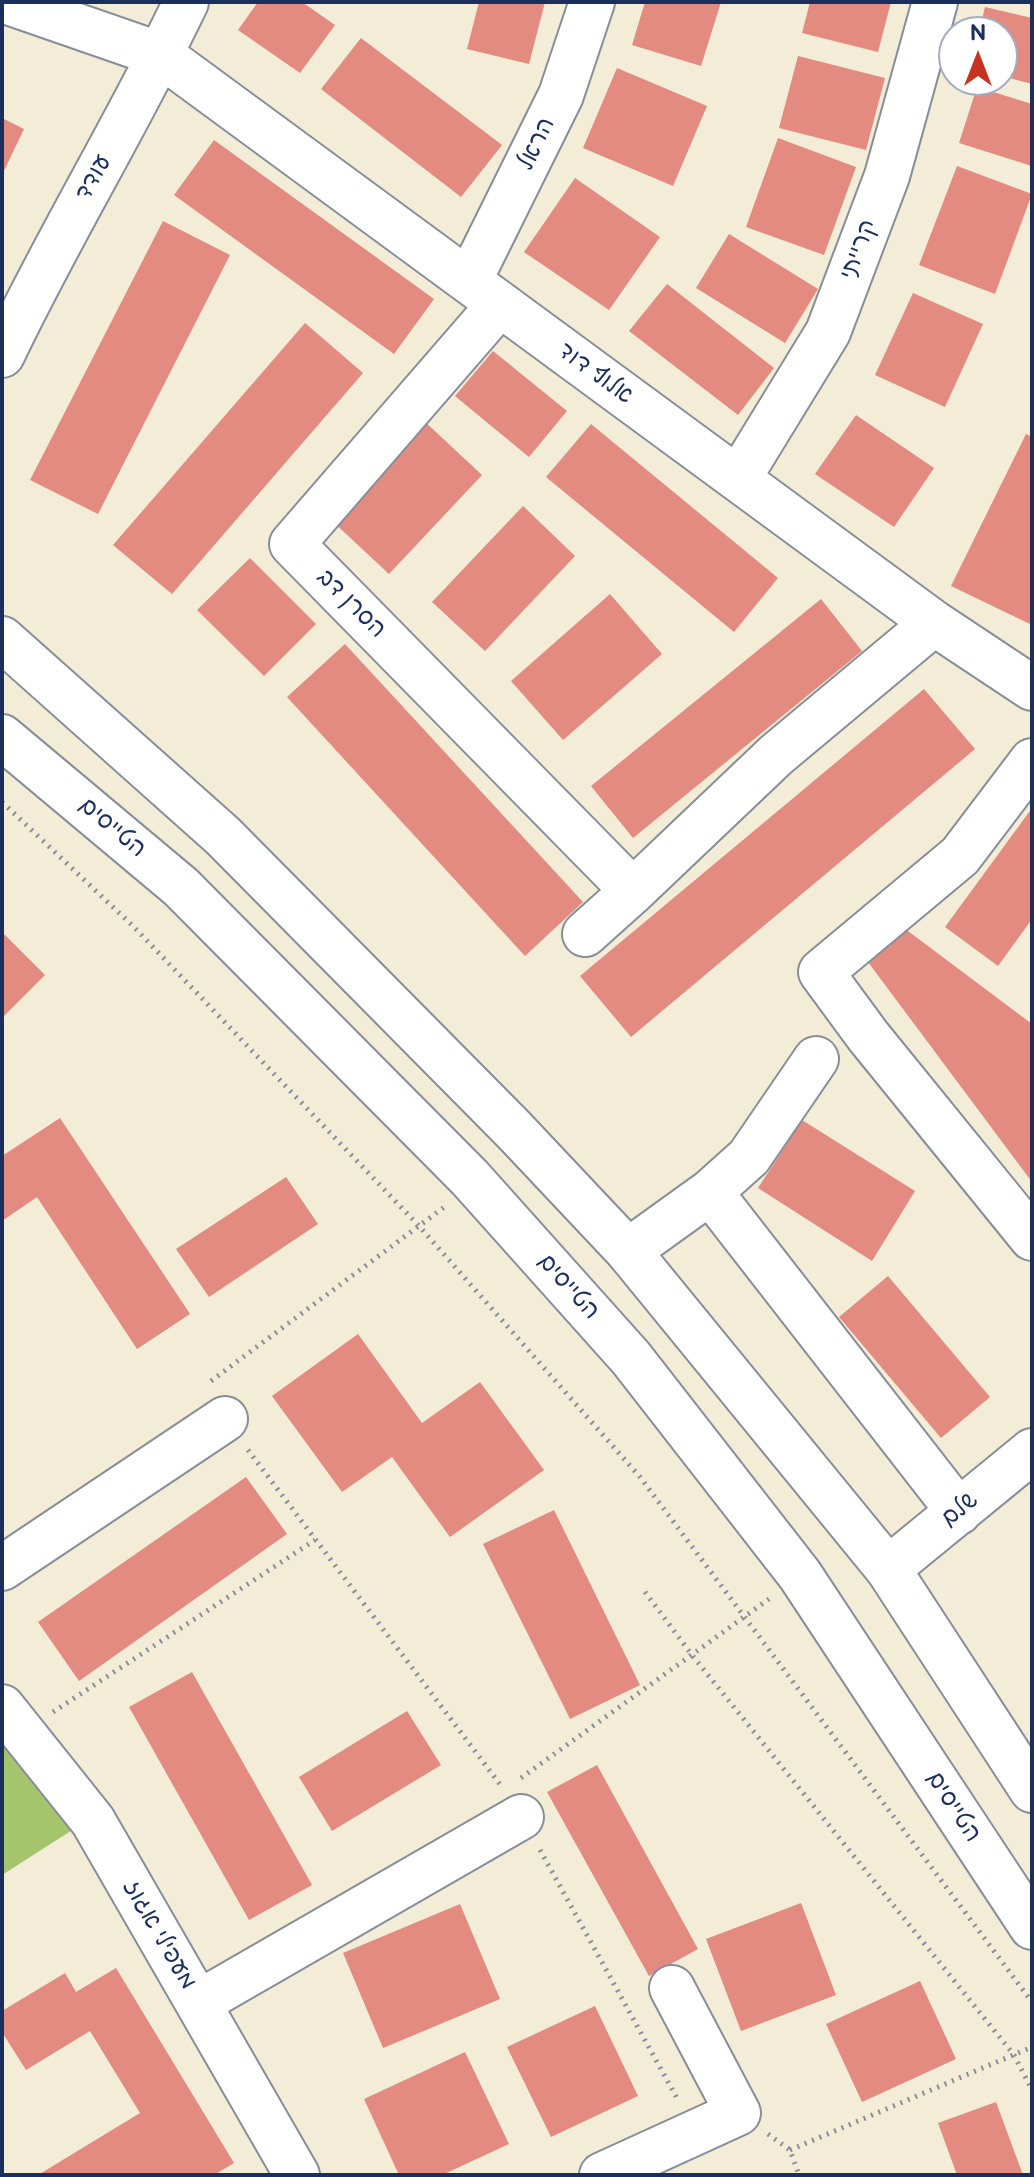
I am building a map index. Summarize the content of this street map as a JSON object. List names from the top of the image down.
{
  "streets": {
    "street": [
      "הראל",
      "עודד",
      "קרייתי",
      "אלוף דוד",
      "הסרן דב",
      "הטייסים",
      "שלם",
      "מעפילי אגוז"
    ]
  },
  "crossings": [
    ["הראל", "אלוף דוד"],
    ["הראל", "הסרן דב"],
    ["עודד", "אלוף דוד"],
    ["קרייתי", "אלוף דוד"],
    ["אלוף דוד", "הסרן דב"]
  ],
  "north": "top"
}
